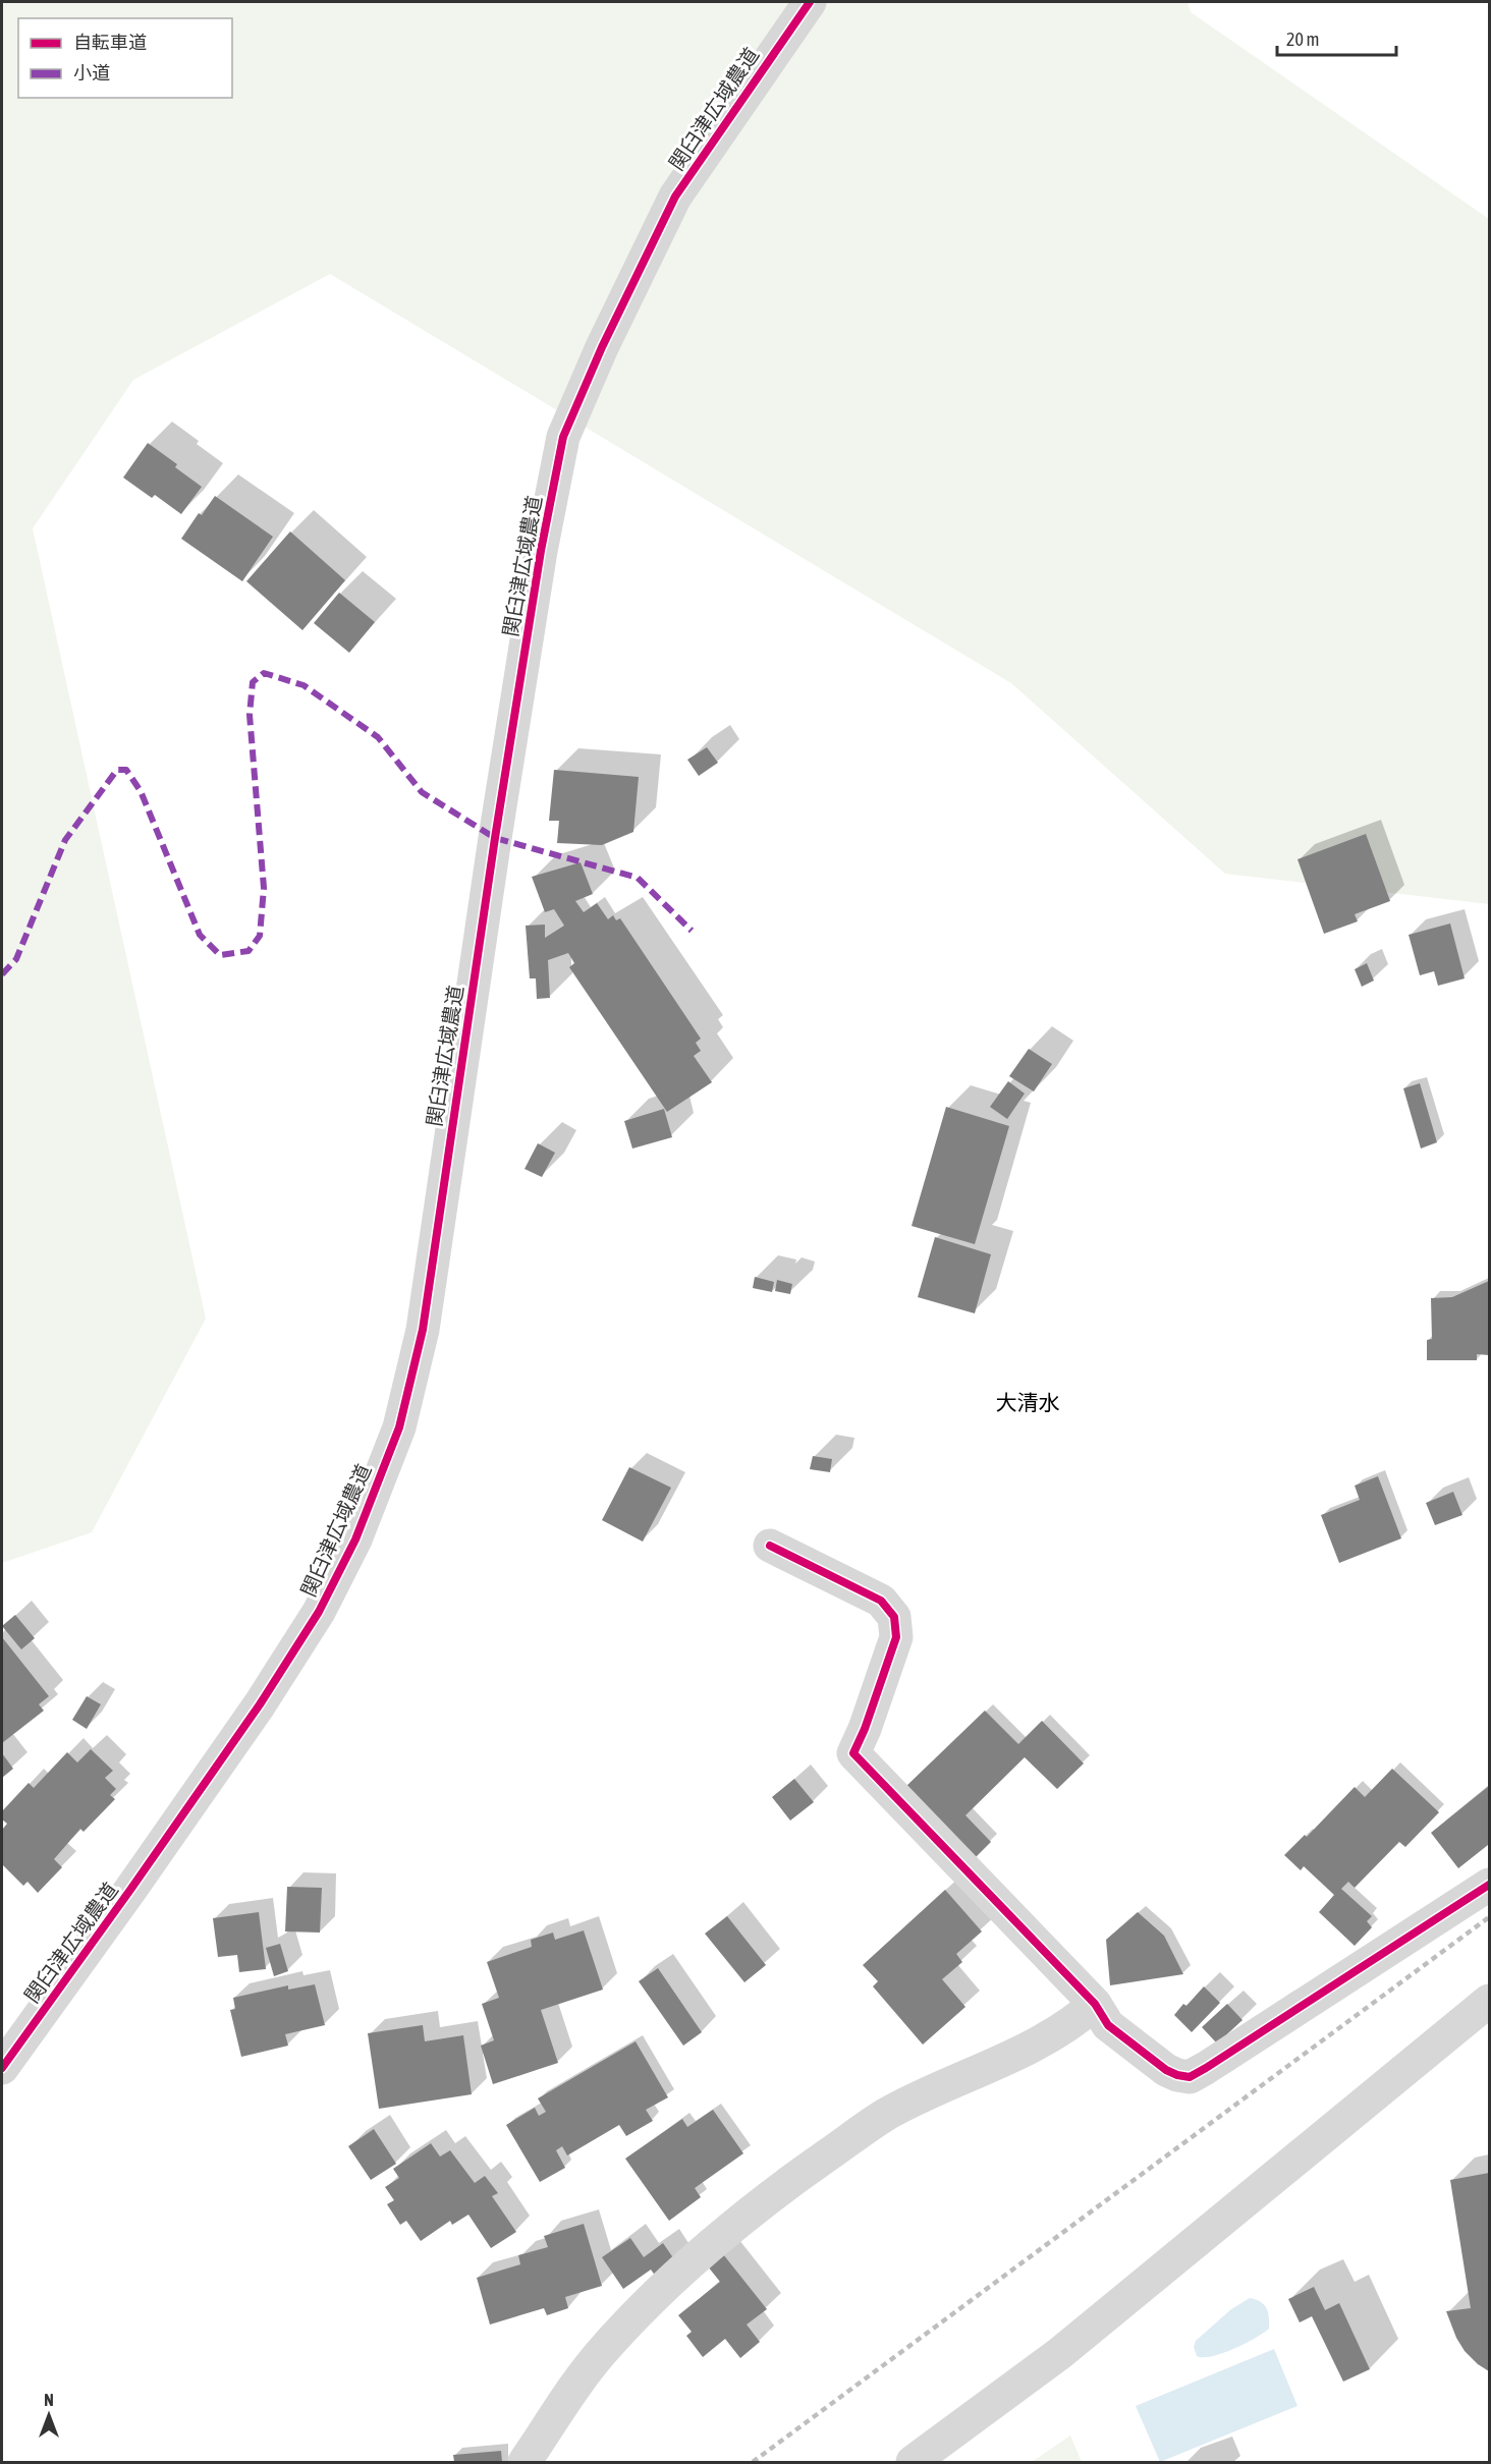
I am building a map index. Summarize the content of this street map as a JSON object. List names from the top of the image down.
{
  "streets": {
    "street": ["関臼津広域農道"]
  },
  "districts": ["大清水"],
  "legend": ["自転車道", "小道"],
  "scale_bar": "20 m",
  "north": "top"
}
